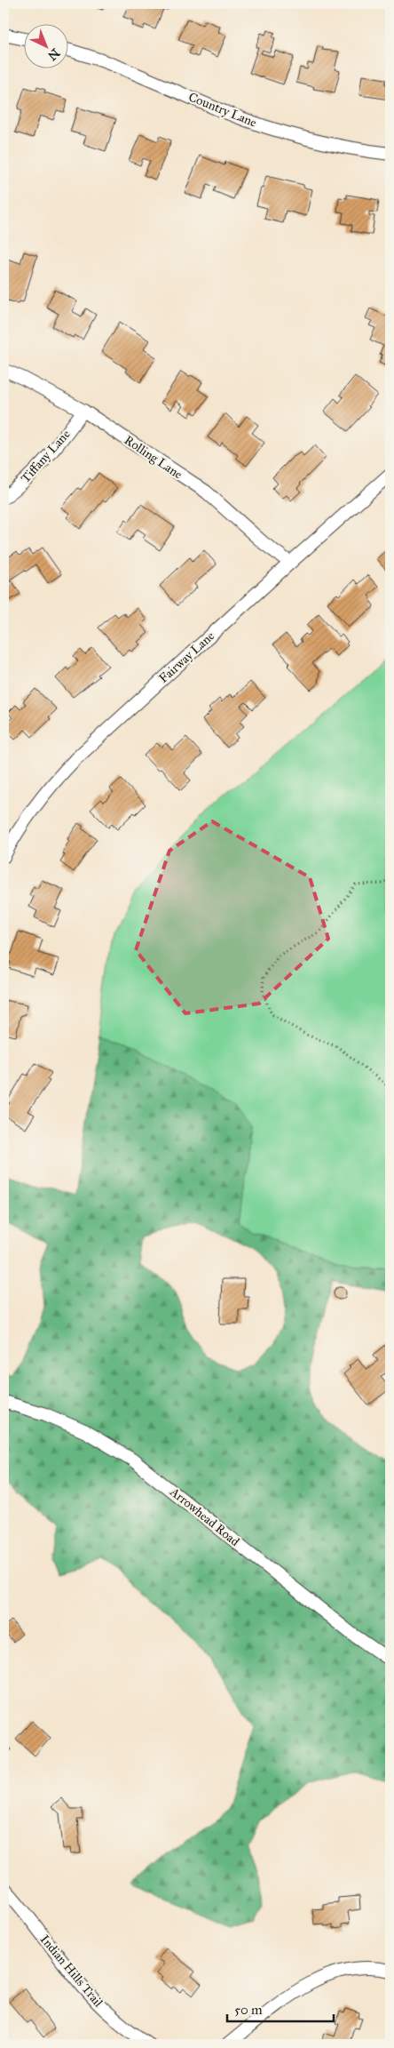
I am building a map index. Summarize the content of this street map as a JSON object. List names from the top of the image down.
{
  "streets": {
    "street": [
      "Country Lane",
      "Tiffany Lane",
      "Rolling Lane",
      "Fairway Lane",
      "Arrowhead Road",
      "Indian Hills Trail"
    ]
  },
  "crossings": [
    ["Tiffany Lane", "Rolling Lane"],
    ["Rolling Lane", "Fairway Lane"]
  ],
  "scale_bar": "50 m",
  "north": "bottom right"
}
